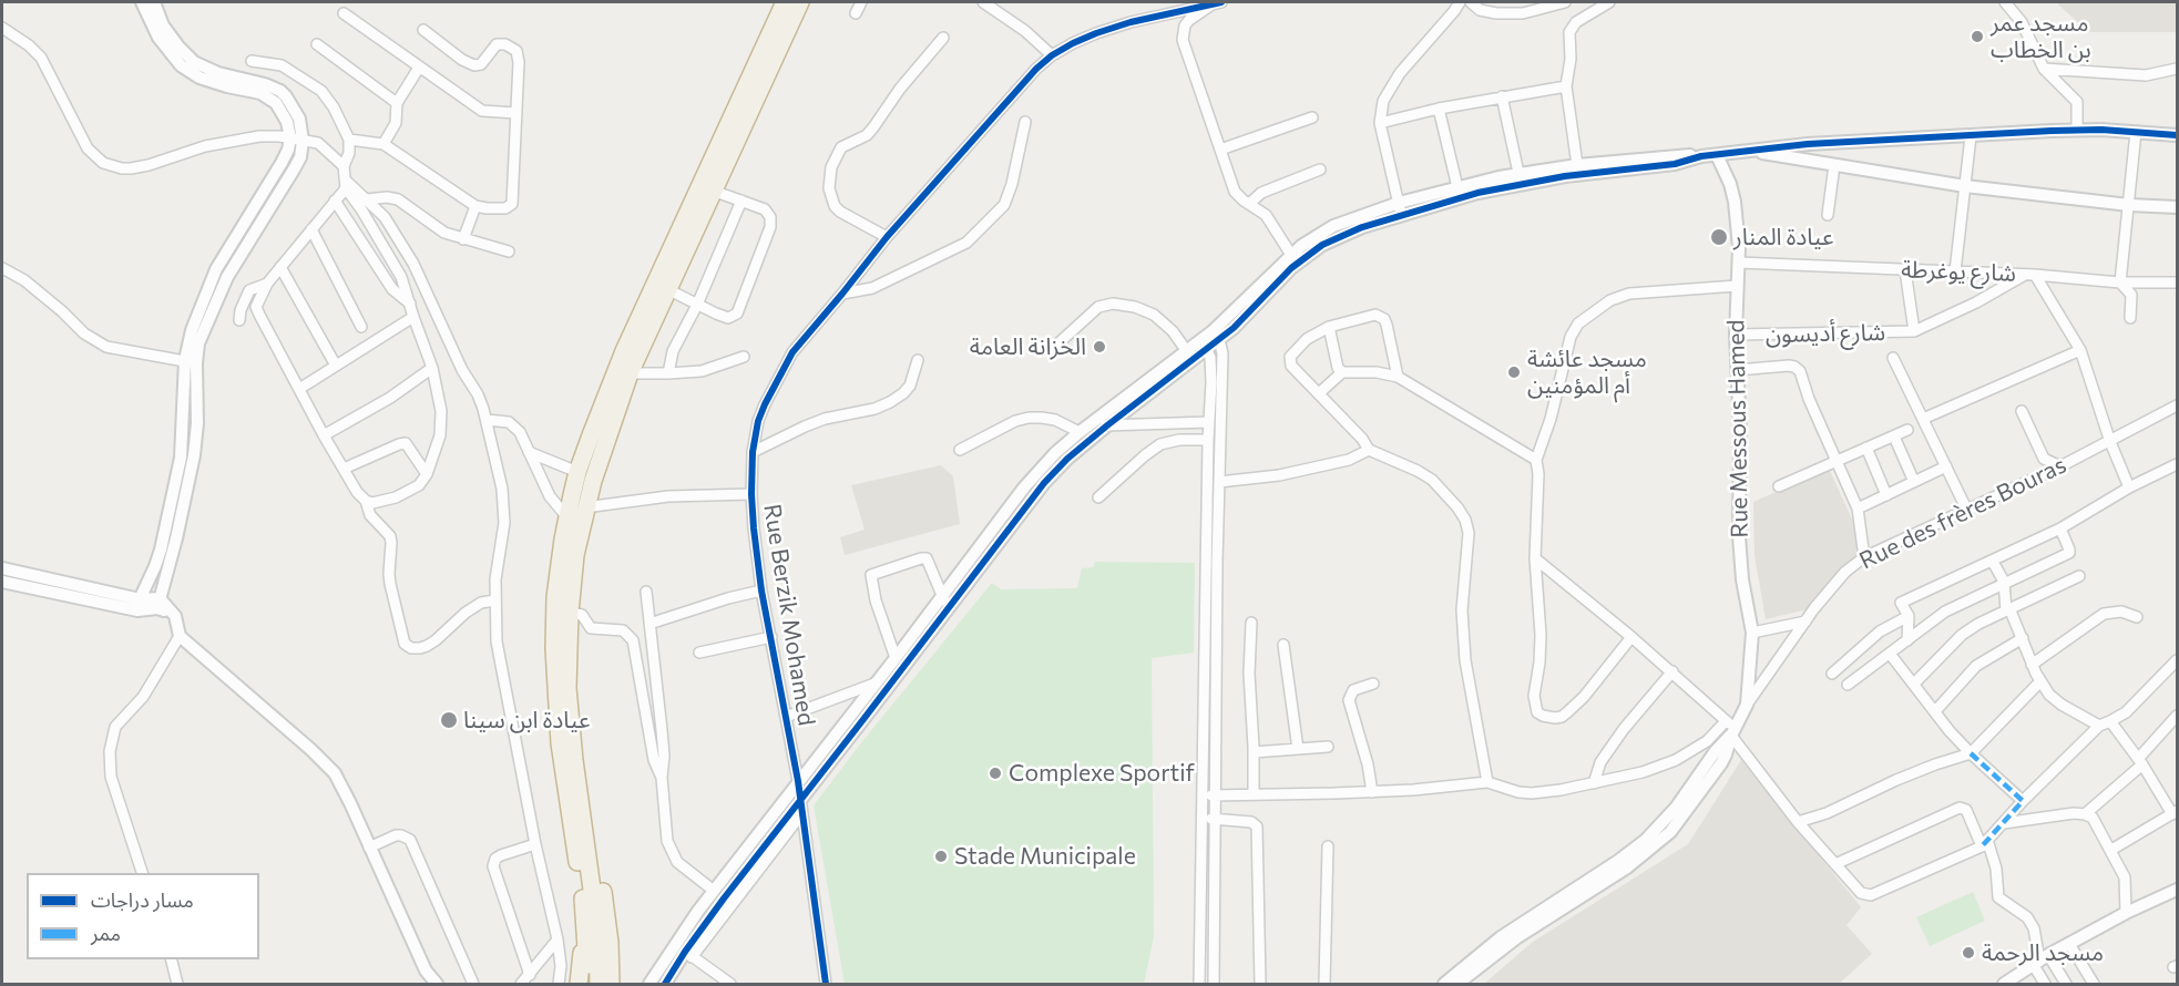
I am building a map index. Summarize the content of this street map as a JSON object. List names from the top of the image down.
{
  "streets": {
    "street": [
      "شارع يوغرطة",
      "شارع أديسون",
      "Rue Messous Hamed",
      "Rue des frères Bouras",
      "Rue Berzik Mohamed"
    ]
  },
  "crossings": [
    ["شارع يوغرطة", "Rue Messous Hamed"],
    ["شارع أديسون", "Rue Messous Hamed"],
    ["Rue Messous Hamed", "Rue des frères Bouras"]
  ],
  "places": [
    "مسجد عمر بن الخطاب",
    "عيادة المنار",
    "الخزانة العامة",
    "مسجد عائشة أم المؤمنين",
    "عيادة ابن سينا",
    "Complexe Sportif",
    "Stade Municipale",
    "مسجد الرحمة"
  ],
  "legend": ["مسار دراجات", "ممر"]
}
